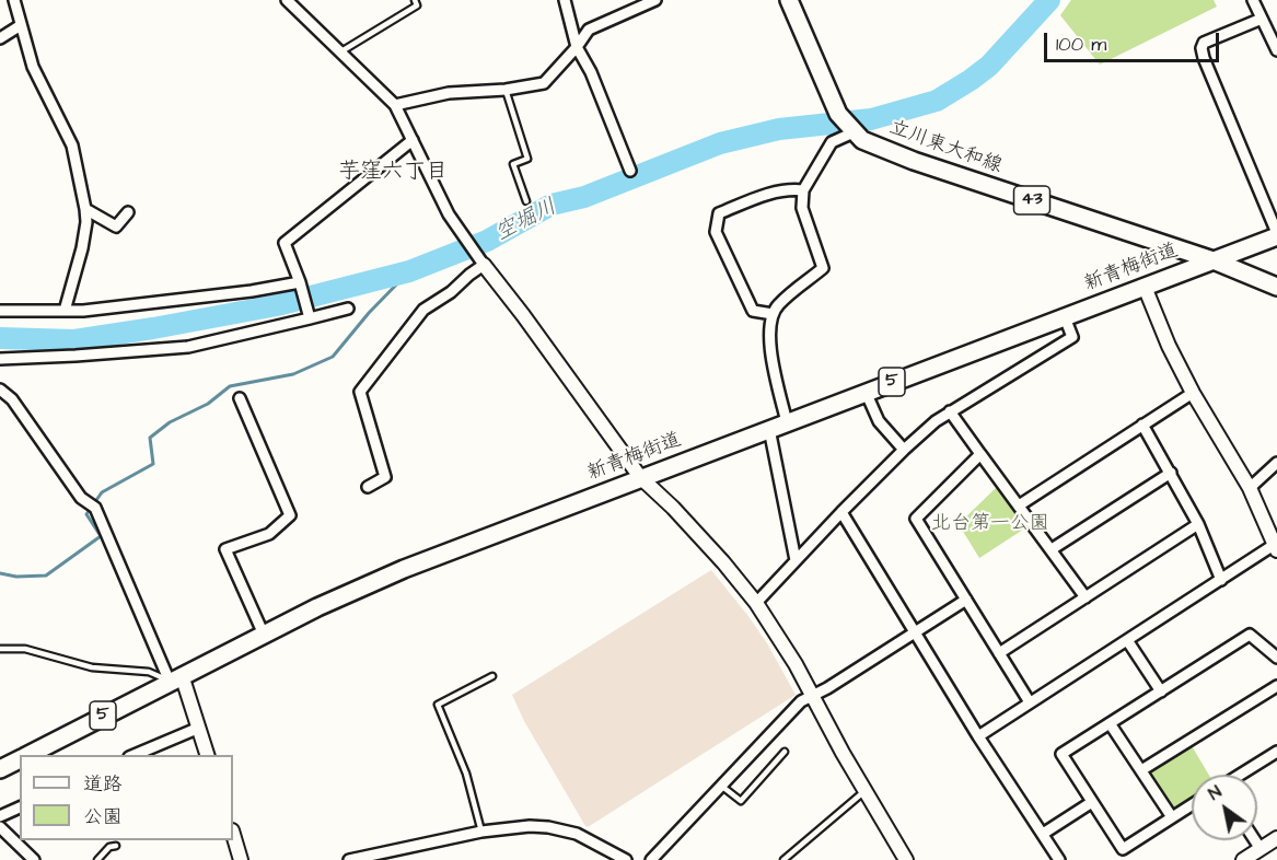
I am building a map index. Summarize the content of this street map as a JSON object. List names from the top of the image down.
{
  "streets": {
    "main road": [
      "立川東大和線",
      "43",
      "新青梅街道",
      "5"
    ]
  },
  "crossings": [
    ["立川東大和線", "新青梅街道"]
  ],
  "districts": ["芋窪六丁目"],
  "water": ["空堀川"],
  "parks": ["北台第一公園"],
  "legend": ["道路", "公園"],
  "scale_bar": "100 m",
  "north": "top left"
}
